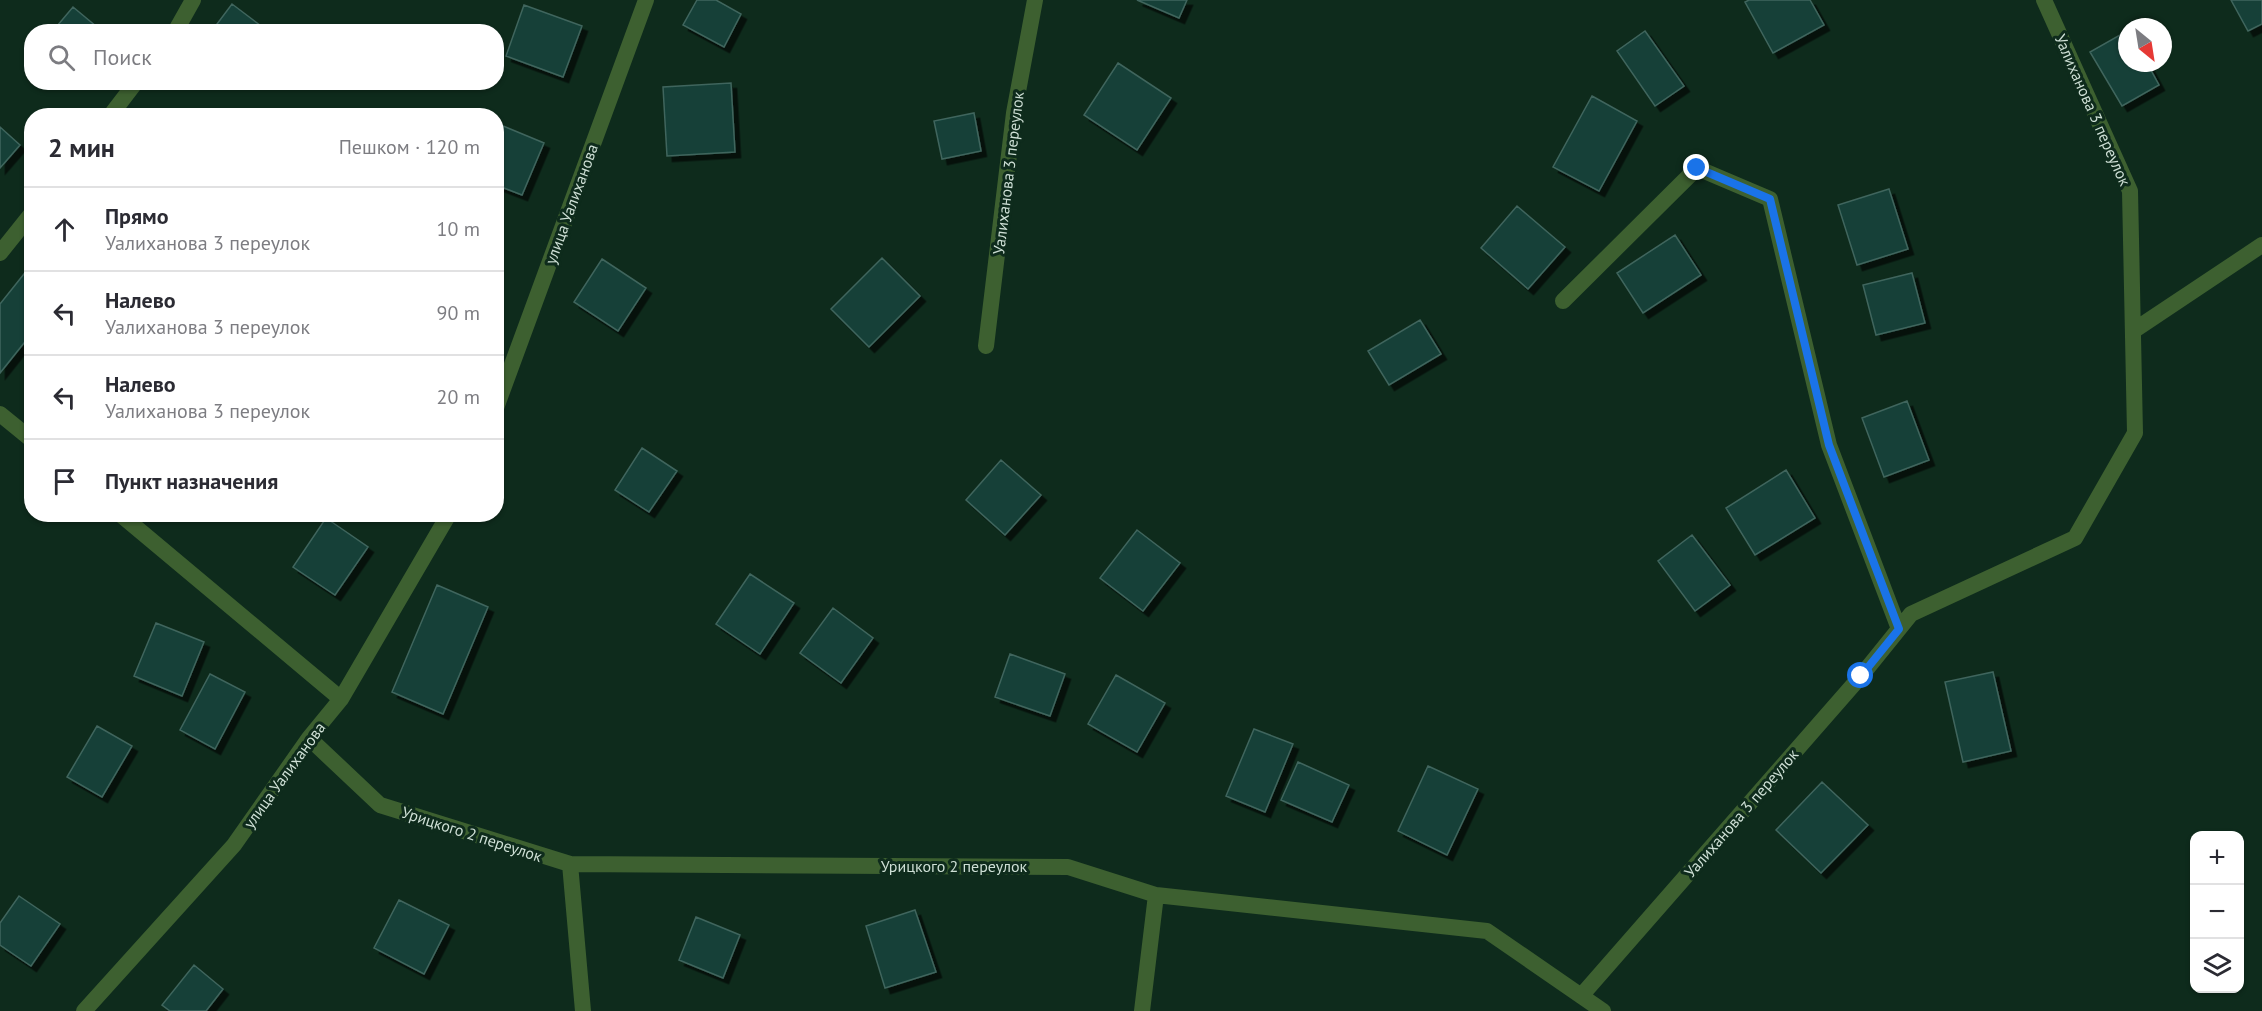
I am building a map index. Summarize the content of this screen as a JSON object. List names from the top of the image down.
{
  "streets": {
    "street": ["Уалиханова 3 переулок", "улица Уалиханова", "Урицкого 2 переулок"]
  },
  "crossings": [
    ["Уалиханова 3 переулок", "Урицкого 2 переулок"],
    ["улица Уалиханова", "Урицкого 2 переулок"]
  ],
  "north": "bottom right",
  "page": {
    "search": "Поиск",
    "heading": ["2 мин", "Пешком · 120 m"],
    "list": [
      ["Прямо", "Уалиханова 3 переулок", "10 m"],
      ["Налево", "Уалиханова 3 переулок", "90 m"],
      ["Налево", "Уалиханова 3 переулок", "20 m"],
      "Пункт назначения"
    ],
    "map_buttons": ["+", "−"]
  }
}
